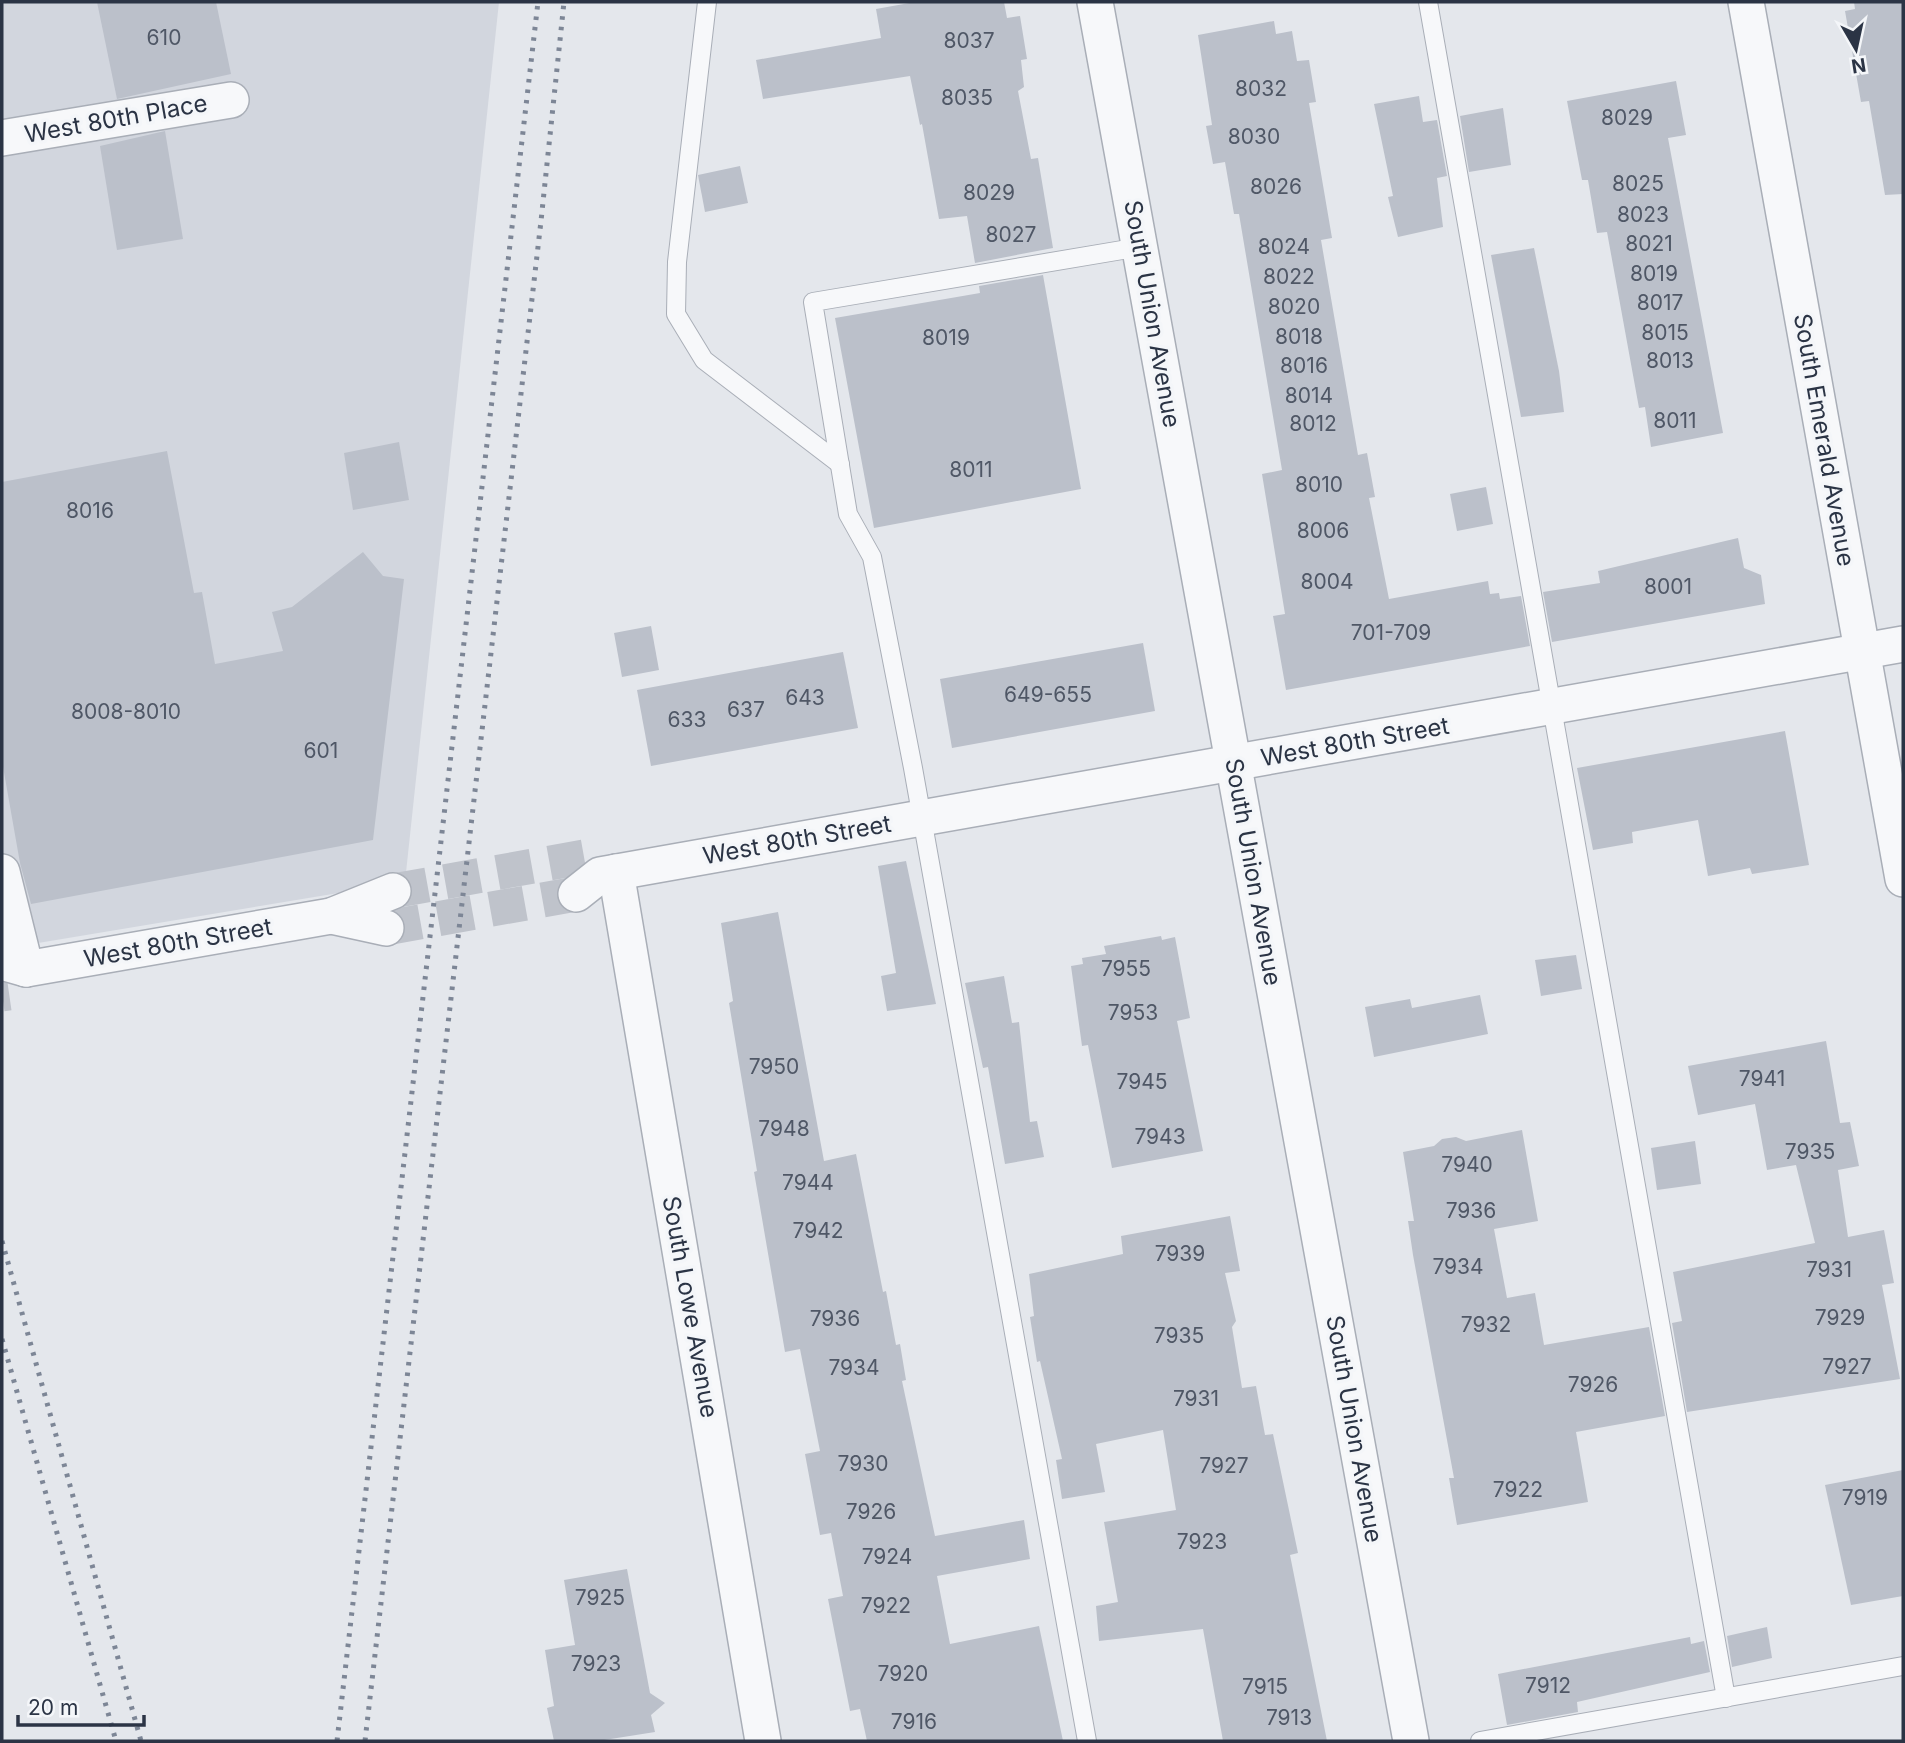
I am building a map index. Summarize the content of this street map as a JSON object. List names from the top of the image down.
{
  "streets": {
    "street": [
      "West 80th Place",
      "South Union Avenue",
      "South Emerald Avenue",
      "West 80th Street",
      "South Lowe Avenue"
    ]
  },
  "crossings": [
    ["South Union Avenue", "West 80th Street"],
    ["South Emerald Avenue", "West 80th Street"],
    ["West 80th Street", "South Lowe Avenue"]
  ],
  "house_numbers": [
    "610",
    "8037",
    "8032",
    "8035",
    "8029",
    "8030",
    "8025",
    "8026",
    "8029",
    "8023",
    "8027",
    "8021",
    "8024",
    "8019",
    "8022",
    "8017",
    "8020",
    "8015",
    "8018",
    "8019",
    "8013",
    "8016",
    "8014",
    "8011",
    "8012",
    "8011",
    "8010",
    "8016",
    "8006",
    "8004",
    "8001",
    "701-709",
    "649-655",
    "643",
    "637",
    "8008-8010",
    "633",
    "601",
    "7955",
    "7953",
    "7950",
    "7941",
    "7945",
    "7948",
    "7943",
    "7935",
    "7940",
    "7944",
    "7936",
    "7942",
    "7939",
    "7934",
    "7931",
    "7929",
    "7936",
    "7932",
    "7935",
    "7927",
    "7934",
    "7926",
    "7931",
    "7930",
    "7927",
    "7922",
    "7919",
    "7926",
    "7923",
    "7924",
    "7925",
    "7922",
    "7923",
    "7920",
    "7912",
    "7915",
    "7913",
    "7916"
  ],
  "scale_bar": "20 m",
  "north": "bottom"
}
